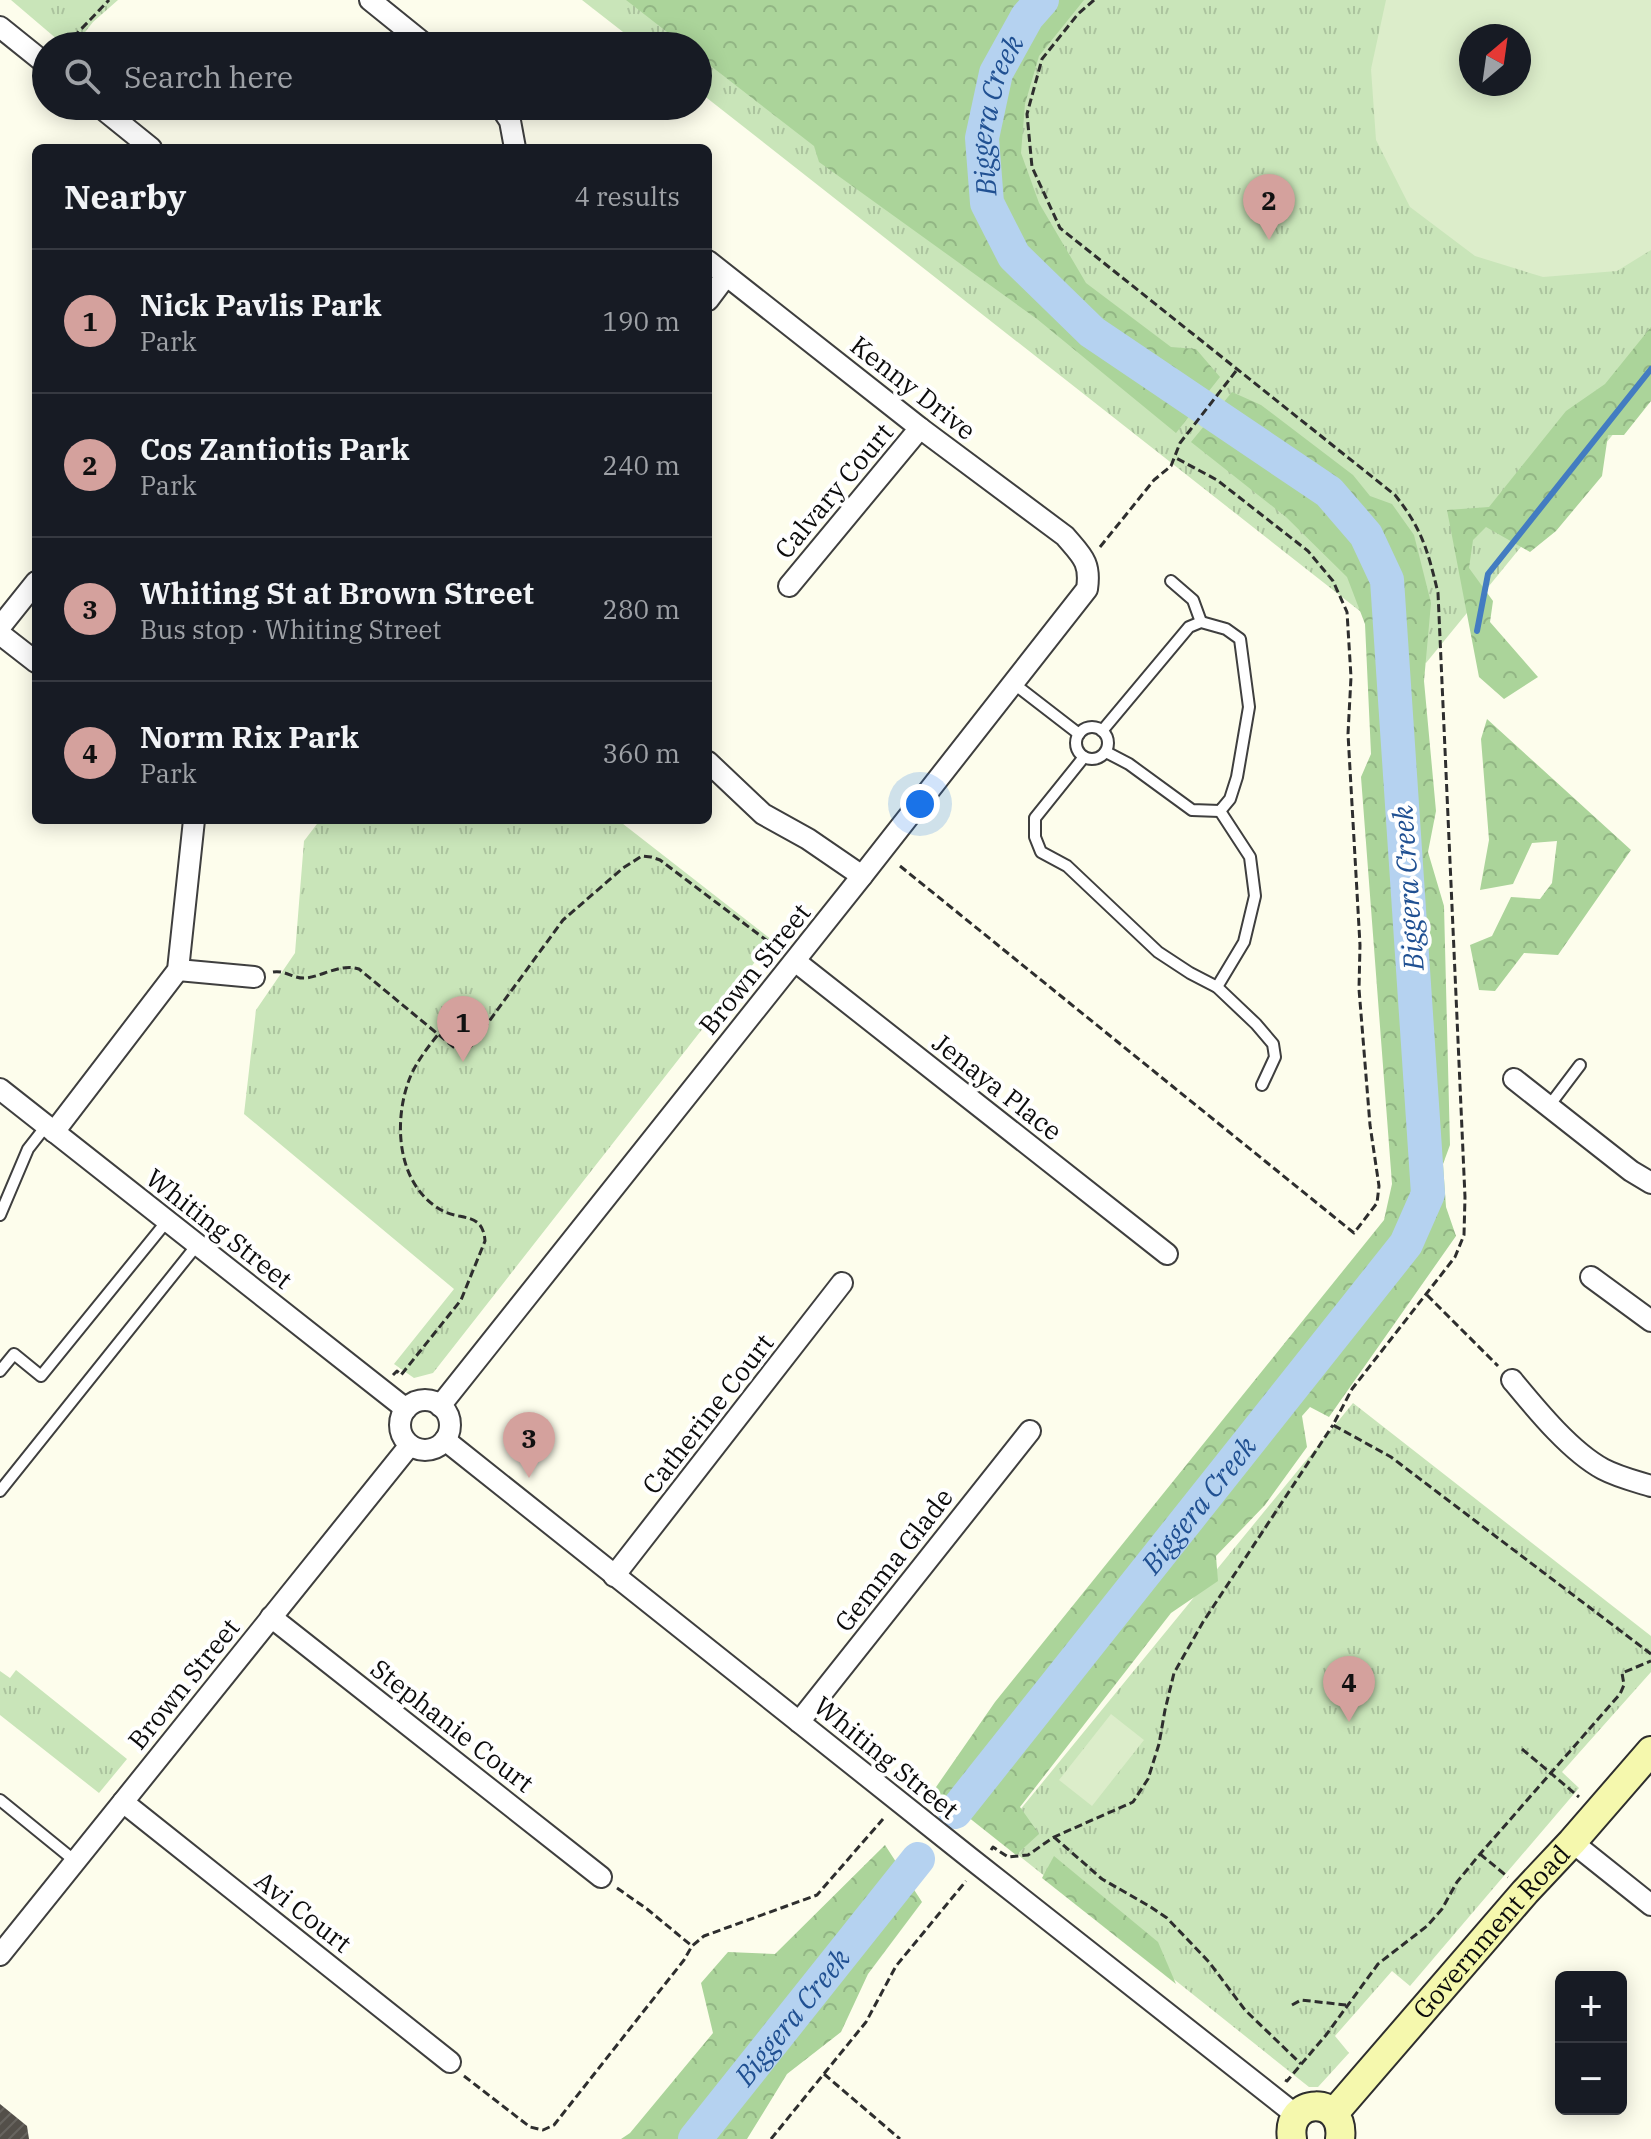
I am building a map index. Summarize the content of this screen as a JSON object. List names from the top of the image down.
{
  "streets": {
    "main road": ["Government Road"],
    "street": [
      "Kenny Drive",
      "Calvary Court",
      "Brown Street",
      "Jenaya Place",
      "Whiting Street",
      "Catherine Court",
      "Gemma Glade",
      "Stephanie Court",
      "Avi Court"
    ]
  },
  "crossings": [
    ["Kenny Drive", "Calvary Court"],
    ["Kenny Drive", "Brown Street"],
    ["Brown Street", "Jenaya Place"],
    ["Brown Street", "Whiting Street"],
    ["Brown Street", "Stephanie Court"],
    ["Brown Street", "Avi Court"],
    ["Whiting Street", "Catherine Court"],
    ["Whiting Street", "Gemma Glade"]
  ],
  "water": ["Biggera Creek"],
  "north": "top right",
  "page": {
    "search": "Search here",
    "heading": ["Nearby", "4 results"],
    "pins": [
      "2",
      "1",
      "3",
      "4"
    ],
    "list": [
      {
        "mark": "1",
        "name": "Nick Pavlis Park",
        "note": "Park",
        "value": "190 m"
      },
      {
        "mark": "2",
        "name": "Cos Zantiotis Park",
        "note": "Park",
        "value": "240 m"
      },
      {
        "mark": "3",
        "name": "Whiting St at Brown Street",
        "note": "Bus stop · Whiting Street",
        "value": "280 m"
      },
      {
        "mark": "4",
        "name": "Norm Rix Park",
        "note": "Park",
        "value": "360 m"
      }
    ],
    "map_buttons": ["+", "−"]
  }
}
